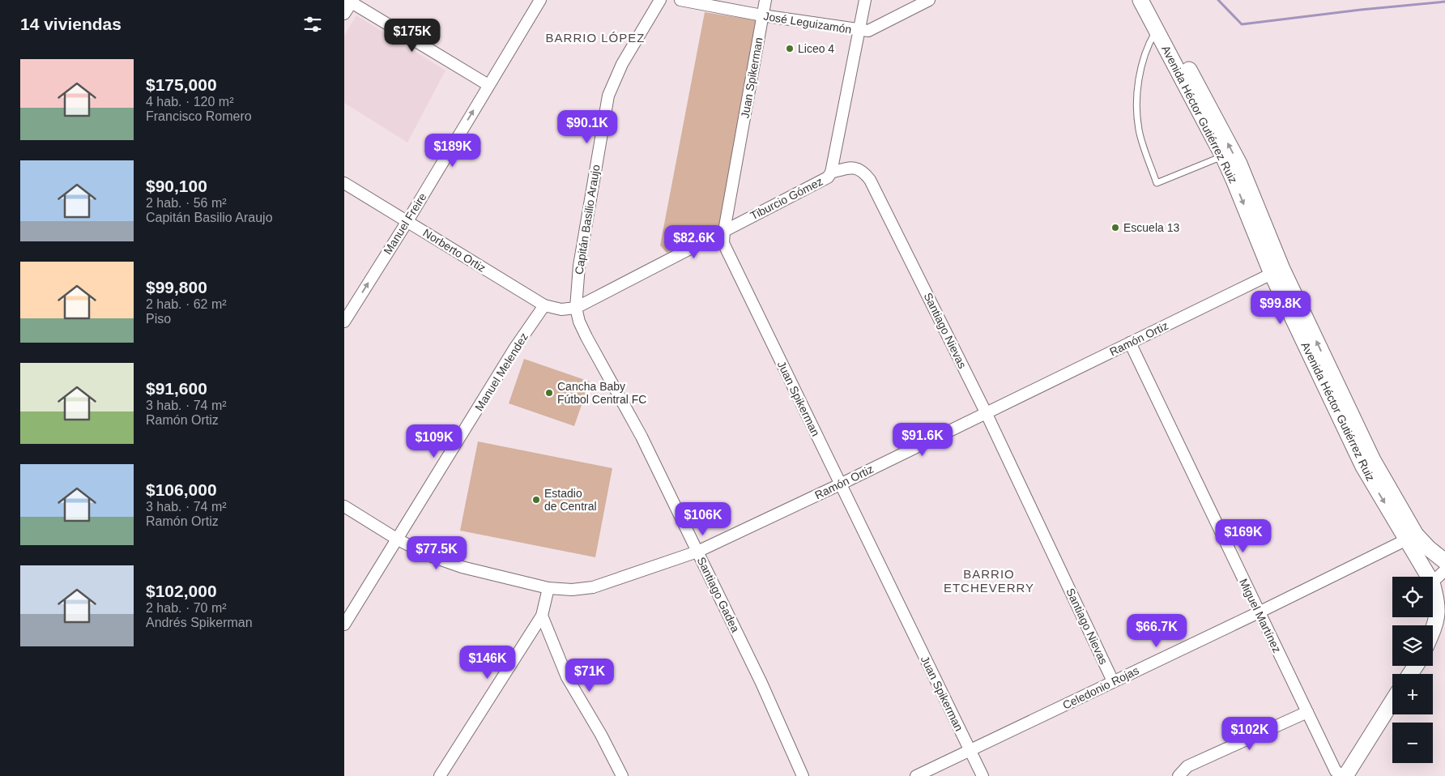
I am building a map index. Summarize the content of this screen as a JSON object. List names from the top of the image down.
{
  "streets": {
    "street": [
      "José Leguizamón",
      "Juan Spikerman",
      "Avenida Héctor Gutiérrez Ruiz",
      "Tiburcio Gómez",
      "Capitán Basilio Araujo",
      "Manuel Freire",
      "Norberto Ortiz",
      "Santiago Nievas",
      "Ramón Ortiz",
      "Manuel Melendez",
      "Santiago Gadea",
      "Miguel Martínez",
      "Celedonio Rojas"
    ]
  },
  "crossings": [
    ["José Leguizamón", "Juan Spikerman"],
    ["Juan Spikerman", "Tiburcio Gómez"],
    ["Juan Spikerman", "Ramón Ortiz"],
    ["Juan Spikerman", "Celedonio Rojas"],
    ["Avenida Héctor Gutiérrez Ruiz", "Ramón Ortiz"],
    ["Avenida Héctor Gutiérrez Ruiz", "Celedonio Rojas"],
    ["Tiburcio Gómez", "Capitán Basilio Araujo"],
    ["Tiburcio Gómez", "Norberto Ortiz"],
    ["Tiburcio Gómez", "Santiago Nievas"],
    ["Tiburcio Gómez", "Manuel Melendez"],
    ["Tiburcio Gómez", "Santiago Gadea"],
    ["Capitán Basilio Araujo", "Santiago Gadea"],
    ["Manuel Freire", "Norberto Ortiz"],
    ["Norberto Ortiz", "Manuel Melendez"],
    ["Santiago Nievas", "Ramón Ortiz"],
    ["Santiago Nievas", "Celedonio Rojas"],
    ["Ramón Ortiz", "Manuel Melendez"],
    ["Ramón Ortiz", "Santiago Gadea"],
    ["Ramón Ortiz", "Miguel Martínez"],
    ["Miguel Martínez", "Celedonio Rojas"]
  ],
  "one_way": ["Manuel Freire"],
  "districts": ["BARRIO LÓPEZ", "BARRIO ETCHEVERRY"],
  "places": [
    "Liceo 4",
    "Escuela 13",
    "Cancha Baby Fútbol Central FC",
    "Estadio de Central"
  ],
  "page": {
    "heading": "14 viviendas",
    "price": [
      "$175K",
      "$90.1K",
      "$189K",
      "$82.6K",
      "$99.8K",
      "$91.6K",
      "$109K",
      "$106K",
      "$169K",
      "$77.5K",
      "$66.7K",
      "$146K",
      "$71K",
      "$102K"
    ],
    "list": [
      {
        "name": "$175,000",
        "note": "4 hab. · 120 m² · Francisco Romero"
      },
      {
        "name": "$90,100",
        "note": "2 hab. · 56 m² · Capitán Basilio Araujo"
      },
      {
        "name": "$99,800",
        "note": "2 hab. · 62 m² · Piso"
      },
      {
        "name": "$91,600",
        "note": "3 hab. · 74 m² · Ramón Ortiz"
      },
      {
        "name": "$106,000",
        "note": "3 hab. · 74 m² · Ramón Ortiz"
      },
      {
        "name": "$102,000",
        "note": "2 hab. · 70 m² · Andrés Spikerman"
      }
    ],
    "map_buttons": ["+", "−"]
  }
}
